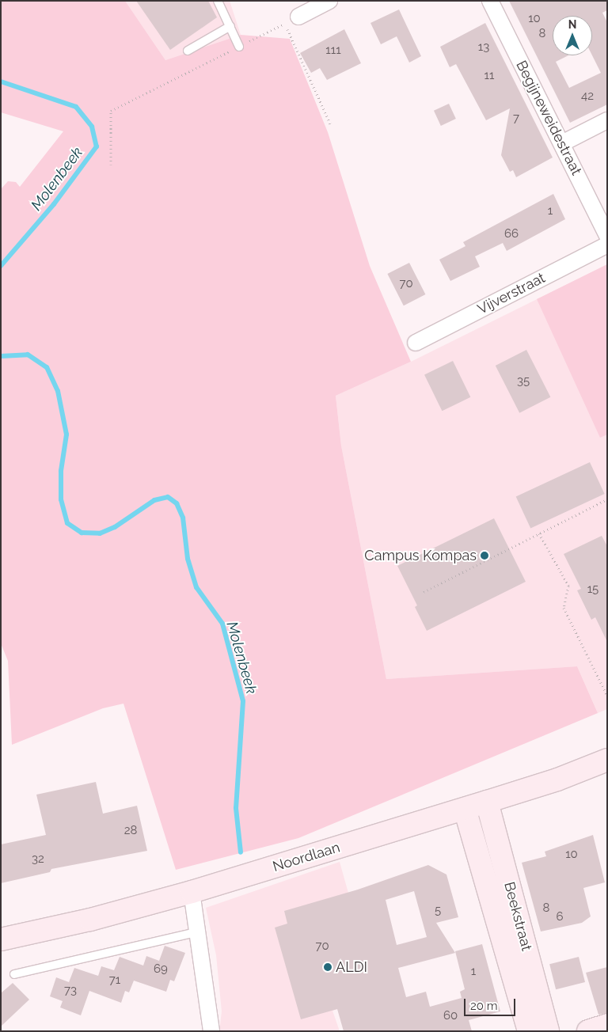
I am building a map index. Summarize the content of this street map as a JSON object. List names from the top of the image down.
{
  "streets": {
    "street": [
      "Begijneweidestraat",
      "Vijverstraat",
      "Noordlaan",
      "Beekstraat"
    ]
  },
  "crossings": [
    ["Noordlaan", "Beekstraat"]
  ],
  "water": ["Molenbeek"],
  "places": ["Campus Kompas", "ALDI"],
  "house_numbers": [
    "10",
    "8",
    "13",
    "111",
    "11",
    "42",
    "7",
    "1",
    "66",
    "70",
    "35",
    "15",
    "28",
    "10",
    "32",
    "8",
    "5",
    "6",
    "70",
    "69",
    "1",
    "71",
    "73",
    "60"
  ],
  "scale_bar": "20 m",
  "north": "top"
}
